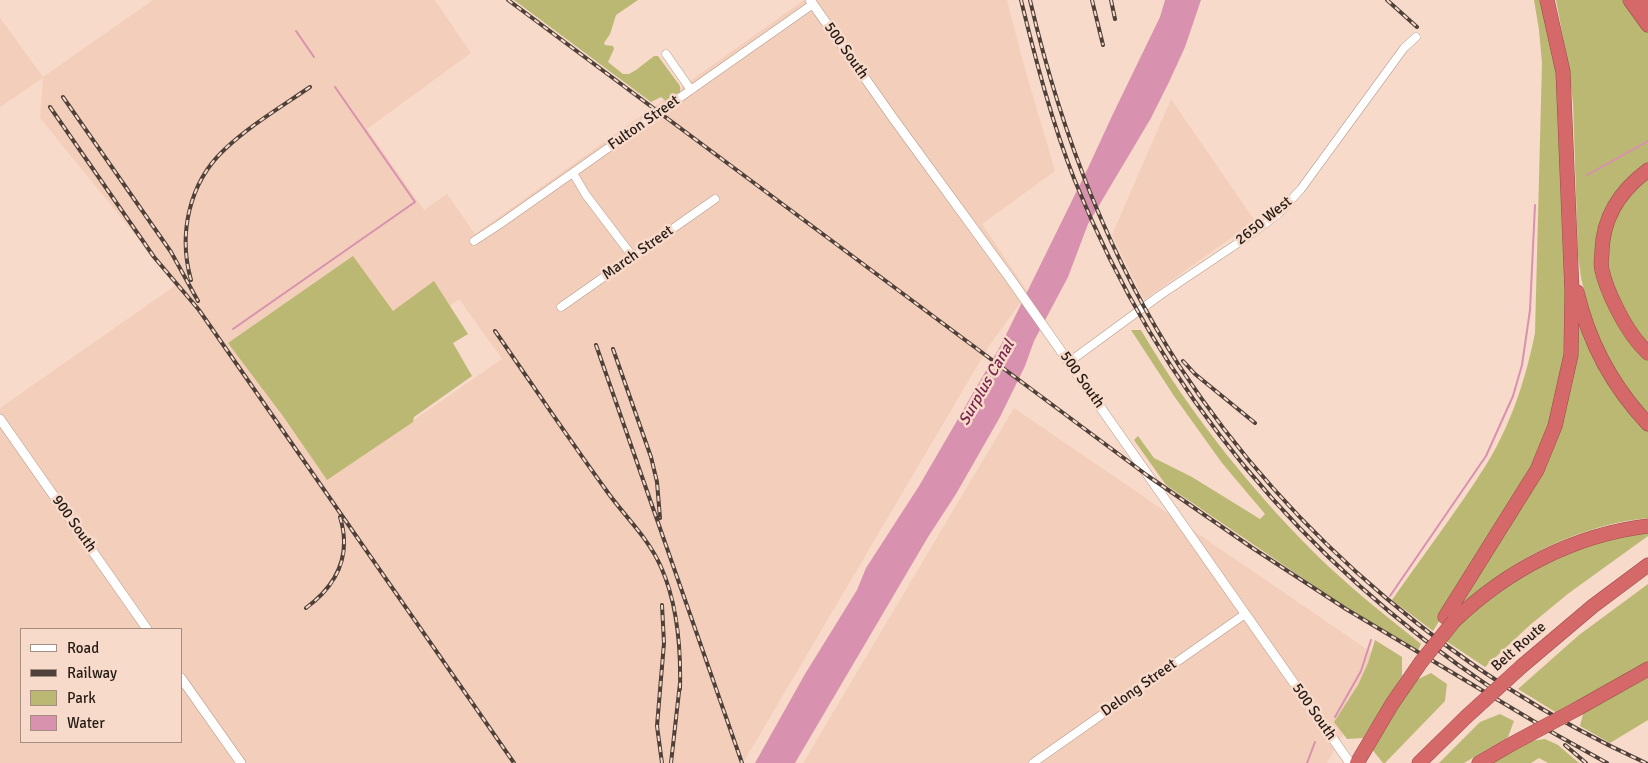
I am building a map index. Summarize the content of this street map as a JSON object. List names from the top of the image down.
{
  "streets": {
    "highway": ["Belt Route"],
    "street": [
      "500 South",
      "Fulton Street",
      "2650 West",
      "March Street",
      "900 South",
      "Delong Street"
    ]
  },
  "crossings": [
    ["500 South", "Fulton Street"],
    ["500 South", "2650 West"],
    ["500 South", "Delong Street"]
  ],
  "water": ["Surplus Canal"],
  "legend": [
    "Road",
    "Railway",
    "Park",
    "Water"
  ]
}
